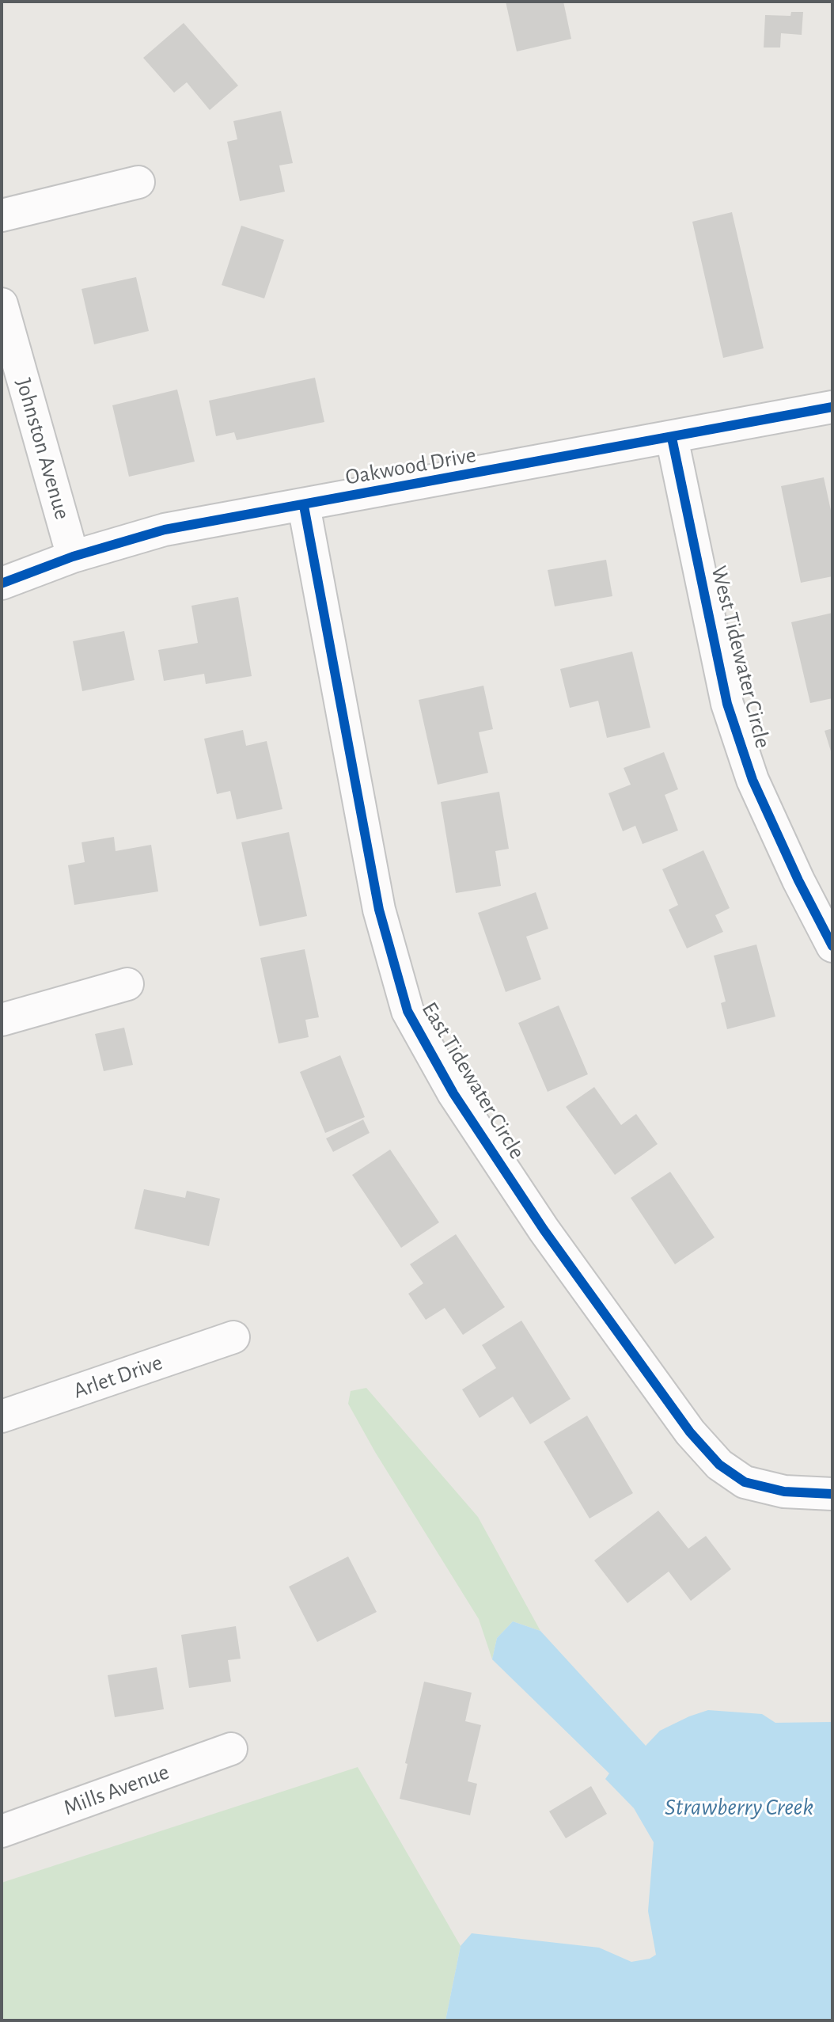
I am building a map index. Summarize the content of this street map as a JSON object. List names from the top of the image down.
{
  "streets": {
    "street": [
      "Johnston Avenue",
      "Oakwood Drive",
      "West Tidewater Circle",
      "East Tidewater Circle",
      "Arlet Drive",
      "Mills Avenue"
    ]
  },
  "crossings": [
    ["Johnston Avenue", "Oakwood Drive"],
    ["Oakwood Drive", "West Tidewater Circle"],
    ["Oakwood Drive", "East Tidewater Circle"]
  ],
  "water": ["Strawberry Creek"]
}
